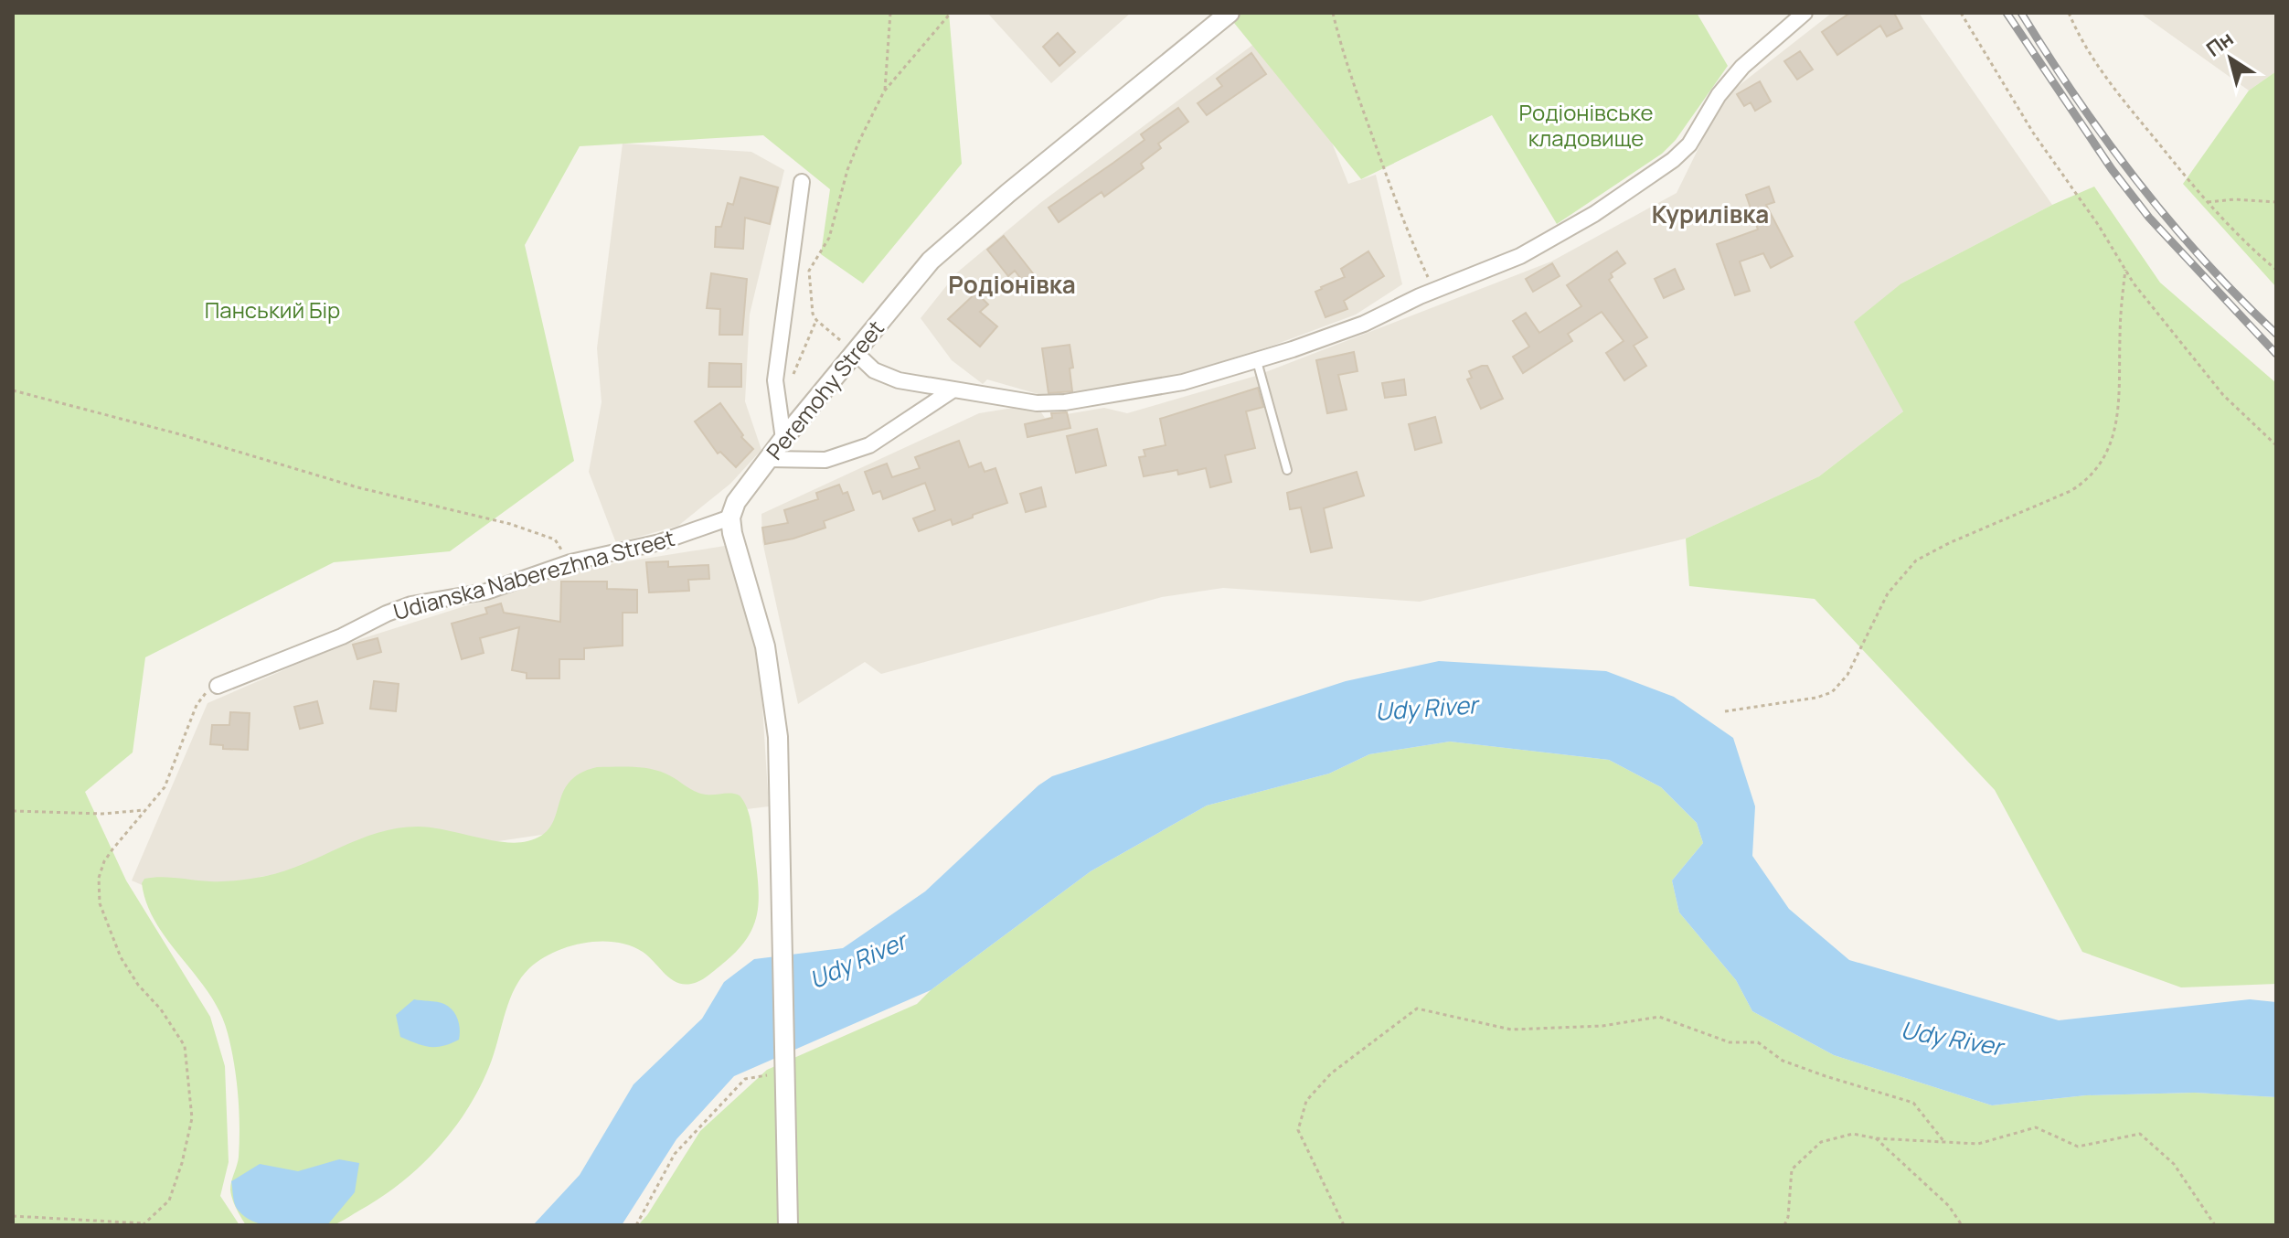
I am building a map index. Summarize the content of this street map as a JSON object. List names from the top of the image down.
{
  "streets": {
    "street": ["Peremohy Street", "Udianska Naberezhna Street"]
  },
  "crossings": [
    ["Peremohy Street", "Udianska Naberezhna Street"]
  ],
  "districts": ["Курилівка", "Родіонівка"],
  "water": ["Udy River"],
  "parks": ["Родіонівське кладовище", "Панський Бір"],
  "north": "top left"
}
